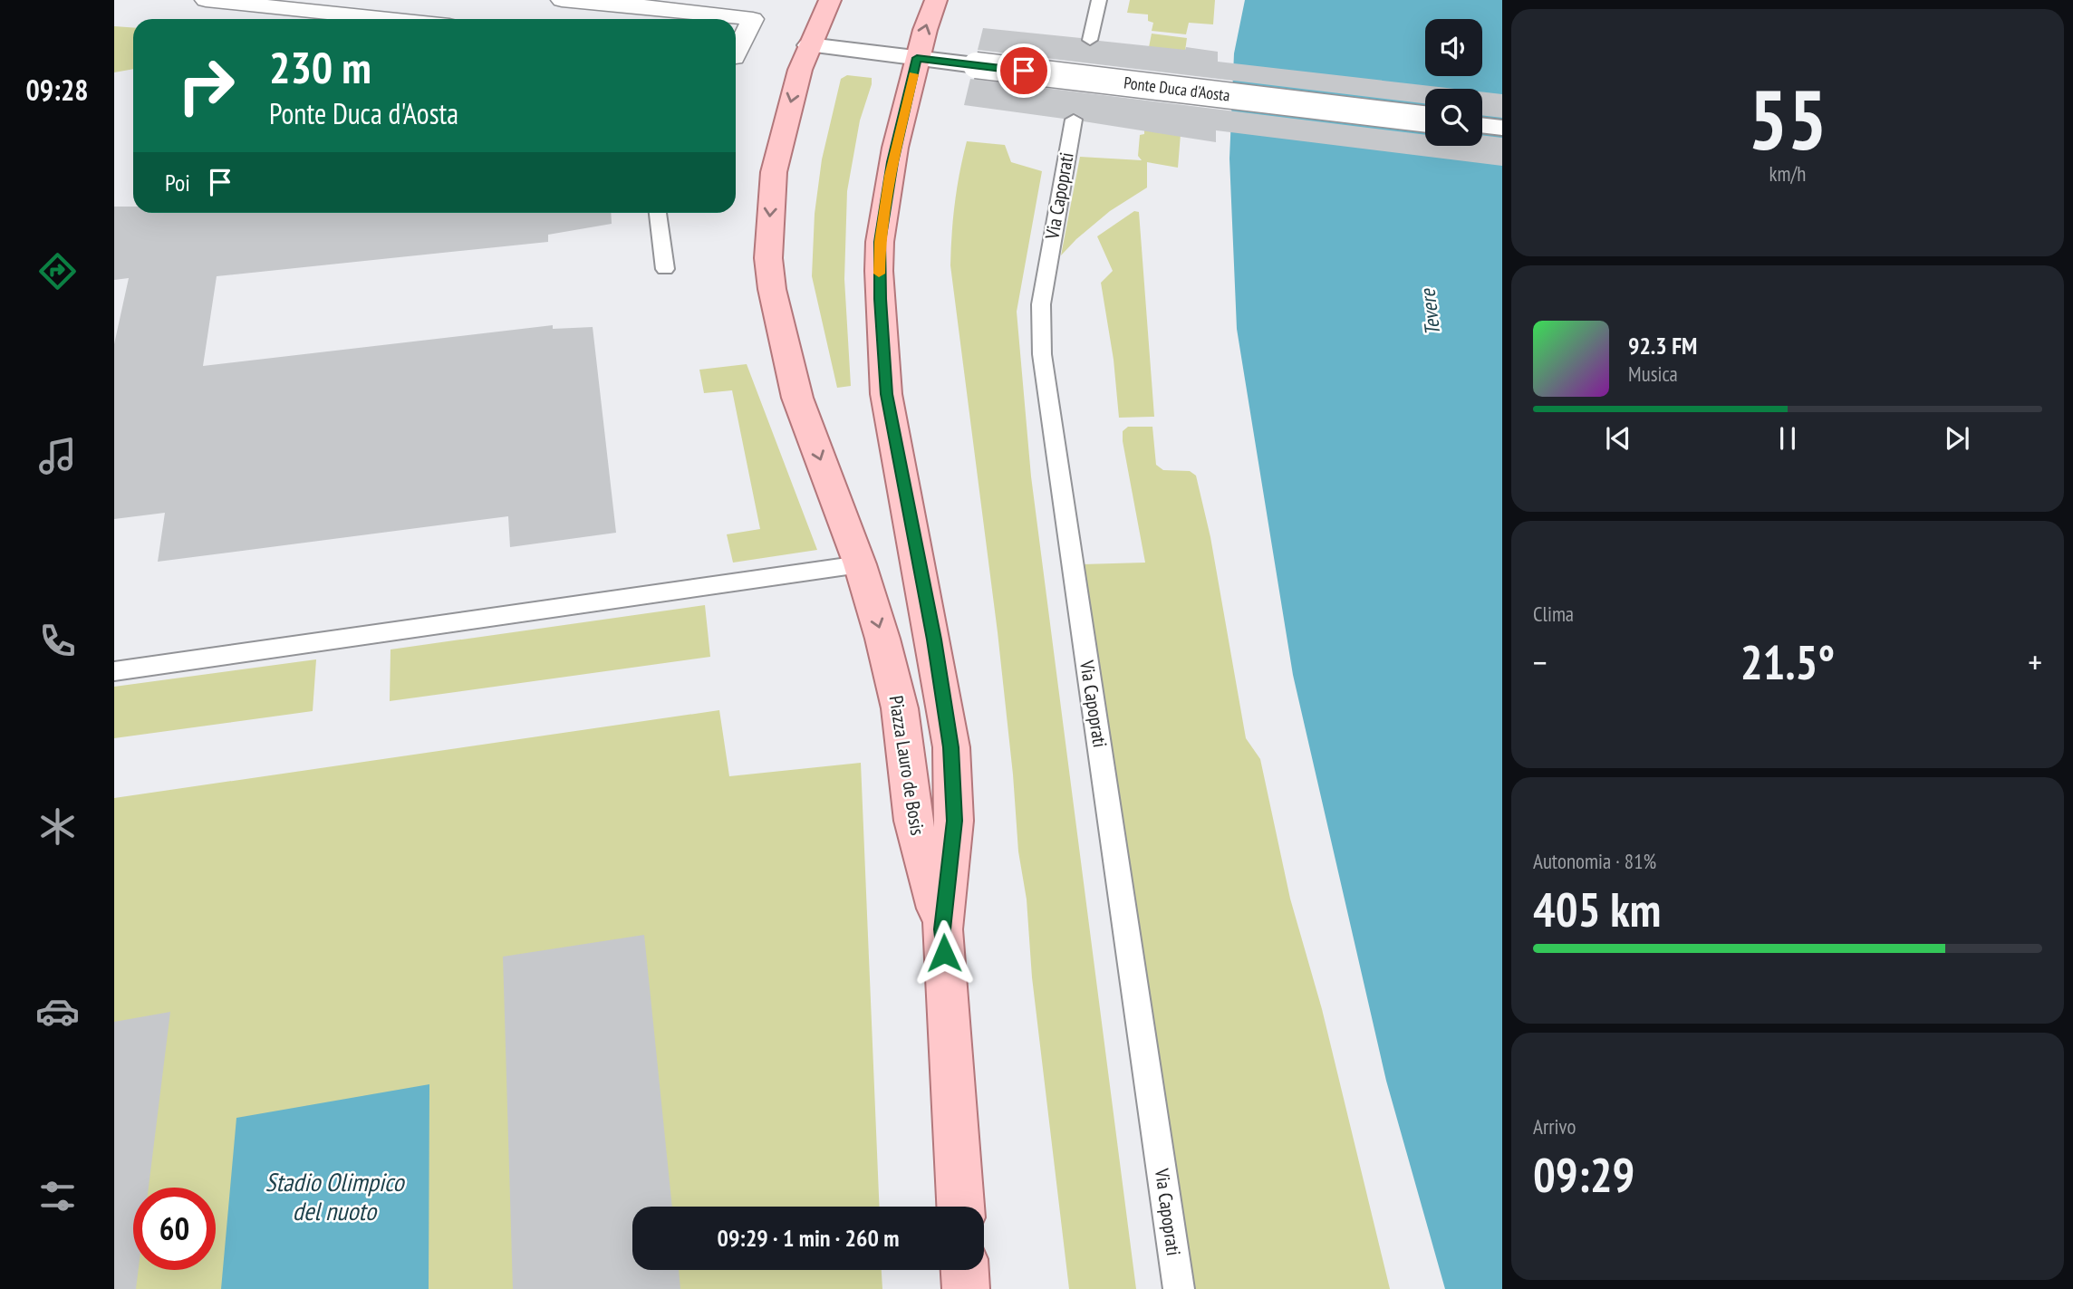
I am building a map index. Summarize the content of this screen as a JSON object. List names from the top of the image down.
{
  "streets": {
    "main road": ["Piazza Lauro de Bosis"],
    "street": ["Ponte Duca d'Aosta"],
    "lane": ["Via Capoprati"]
  },
  "crossings": [
    ["Ponte Duca d'Aosta", "Piazza Lauro de Bosis"]
  ],
  "water": ["Tevere", "Stadio Olimpico del nuoto"],
  "page": {
    "tabs": "09:28",
    "tile": [
      ["55", "km/h"],
      "Clima",
      ["Autonomia · 81%", "405 km"],
      ["Arrivo", "09:29"]
    ],
    "turn": ["230 m", "Ponte Duca d'Aosta"],
    "then": "Poi",
    "song": ["92.3 FM", "Musica"],
    "heat": ["−", "21.5°", "+"],
    "limit": "60",
    "trip": "09:29 · 1 min · 260 m"
  }
}
